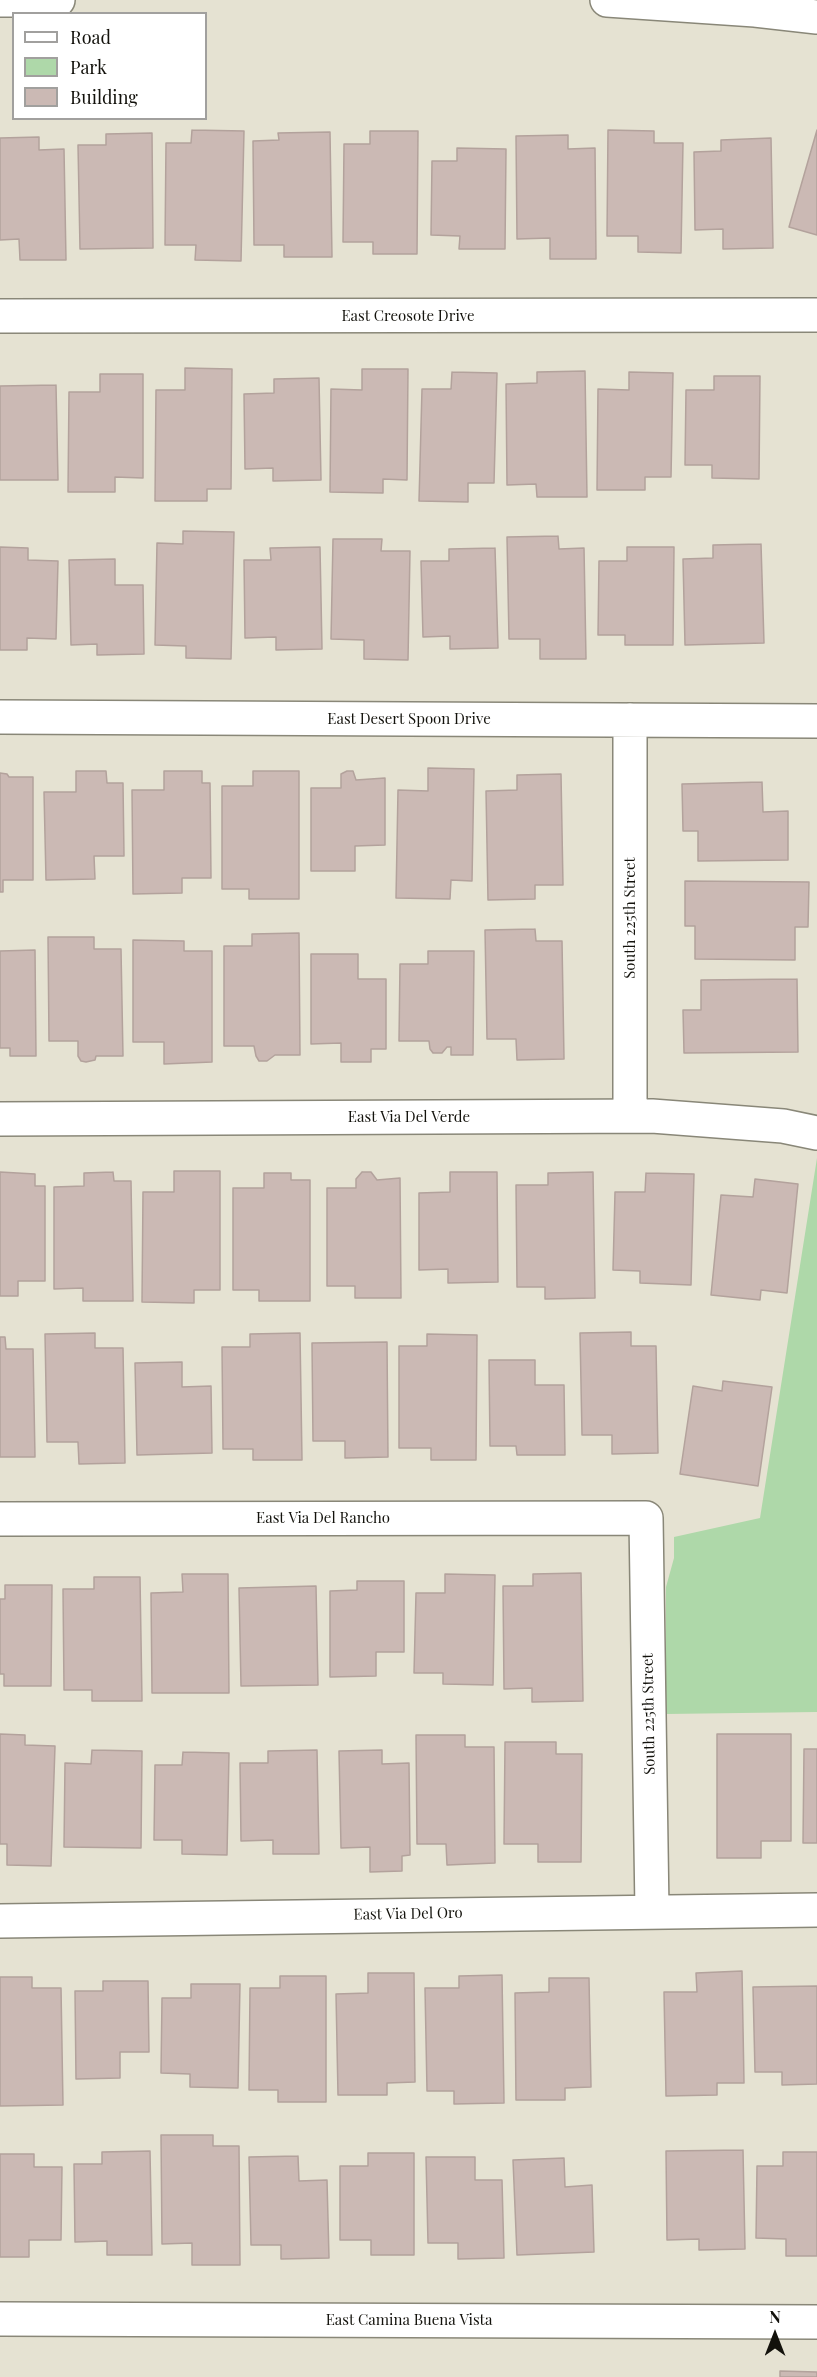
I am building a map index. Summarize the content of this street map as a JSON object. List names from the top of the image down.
{
  "streets": {
    "street": [
      "East Creosote Drive",
      "East Desert Spoon Drive",
      "South 225th Street",
      "East Via Del Verde",
      "East Via Del Rancho",
      "East Via Del Oro",
      "East Camina Buena Vista"
    ]
  },
  "crossings": [
    ["East Desert Spoon Drive", "South 225th Street"],
    ["South 225th Street", "East Via Del Verde"],
    ["South 225th Street", "East Via Del Rancho"],
    ["South 225th Street", "East Via Del Oro"]
  ],
  "legend": ["Road", "Park", "Building"],
  "north": "top"
}
